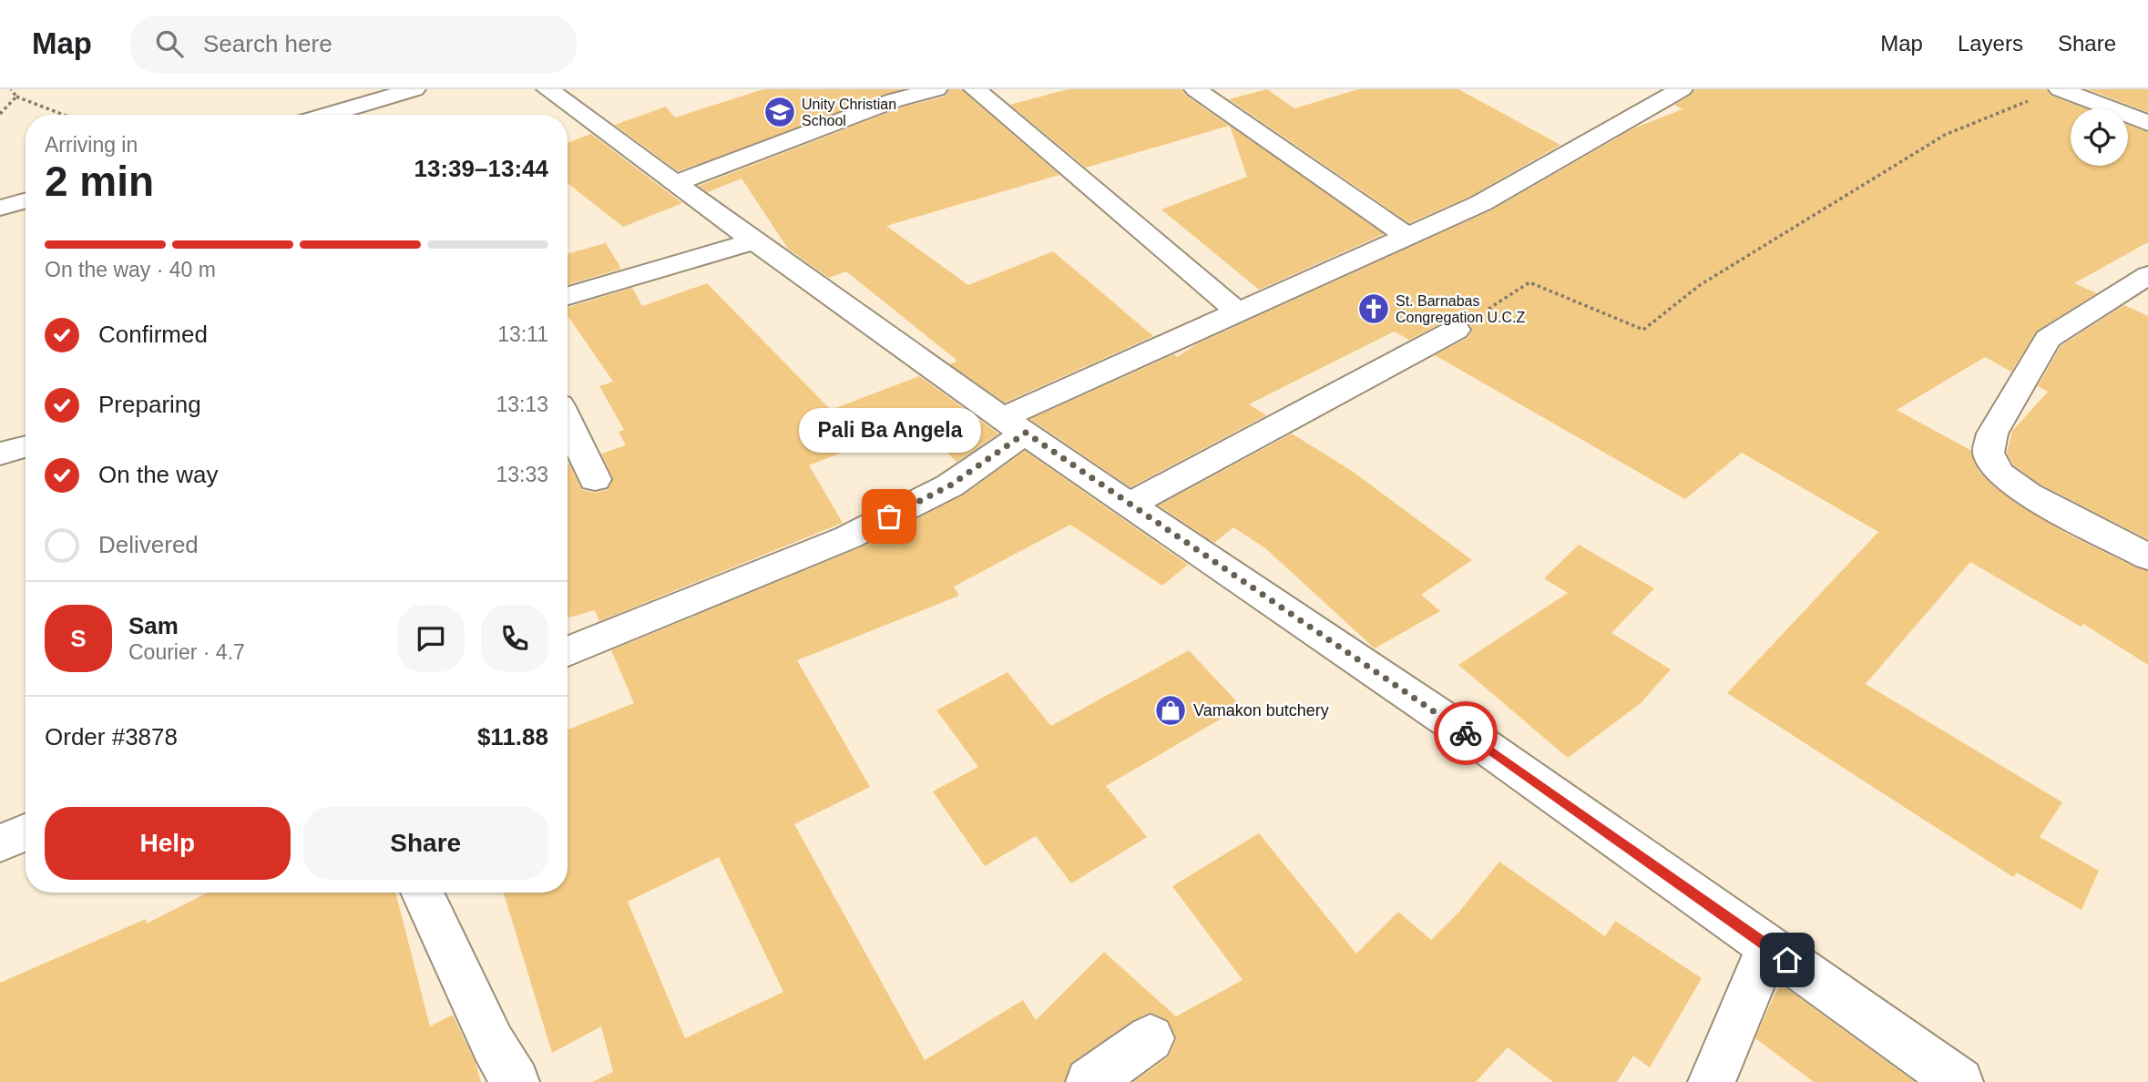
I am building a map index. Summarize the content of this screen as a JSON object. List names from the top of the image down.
{
  "places": {
    "school or university": ["Unity Christian School"],
    "church": ["St. Barnabas Congregation U.C.Z"],
    "other": ["Pali Ba Angela"],
    "shop": ["Vamakon butchery"]
  },
  "page": {
    "header": "Map",
    "search": "Search here",
    "nav": ["Map", "Layers", "Share"],
    "heading": ["2 min", "Arriving in", "13:39–13:44"],
    "panel": [
      "Sam",
      "Courier · 4.7",
      "Order #3878",
      "$11.88"
    ],
    "bar": "On the way · 40 m",
    "list": [
      ["Confirmed", "13:11"],
      ["Preparing", "13:13"],
      ["On the way", "13:33"],
      "Delivered"
    ],
    "bubble": "Pali Ba Angela",
    "round": "S",
    "buttons": ["Help", "Share"]
  }
}
